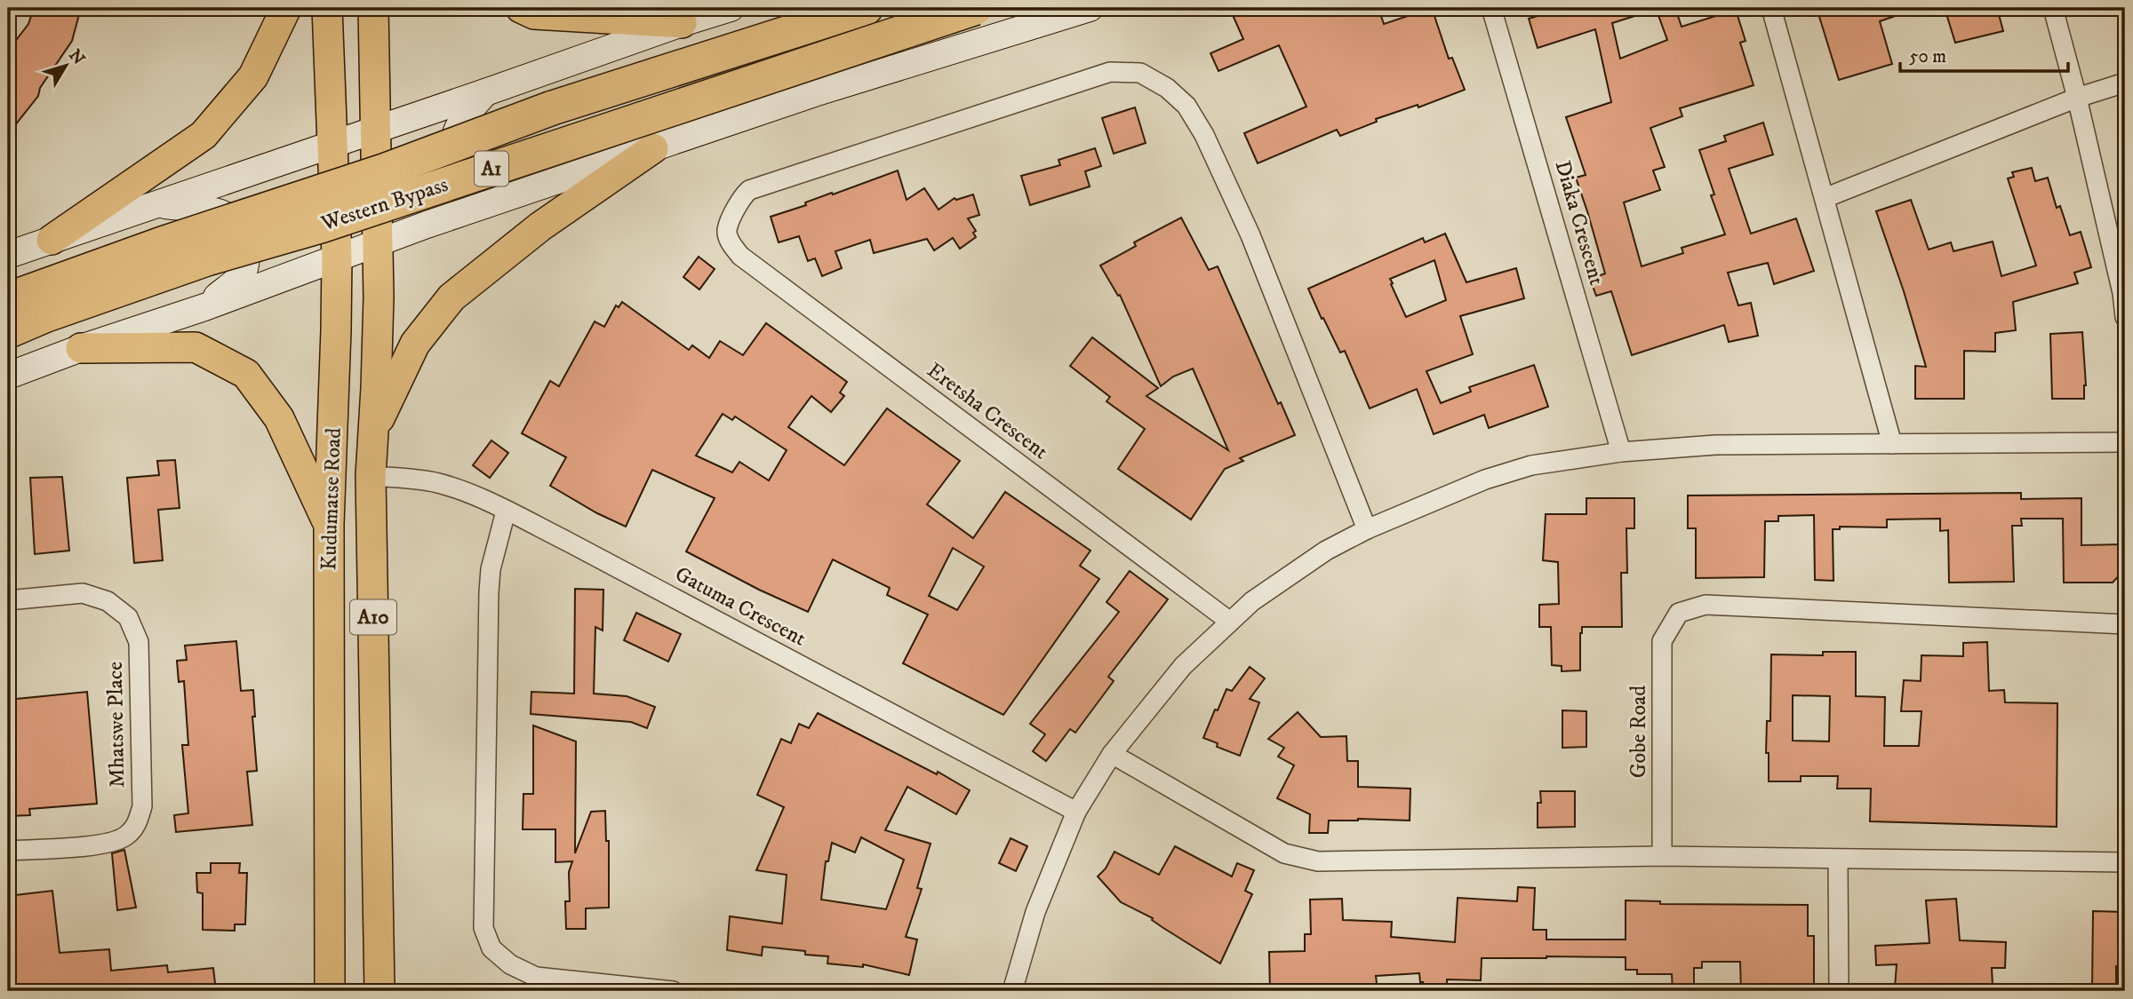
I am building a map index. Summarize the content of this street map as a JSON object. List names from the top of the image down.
{
  "streets": {
    "highway": ["A1", "Western Bypass"],
    "main road": ["Kudumatse Road", "A10"],
    "street": [
      "Diaka Crescent",
      "Eretsha Crescent",
      "Gatuma Crescent",
      "Mhatswe Place",
      "Gobe Road"
    ]
  },
  "crossings": [
    ["Kudumatse Road", "Gatuma Crescent"]
  ],
  "scale_bar": "50 m",
  "north": "top right"
}
